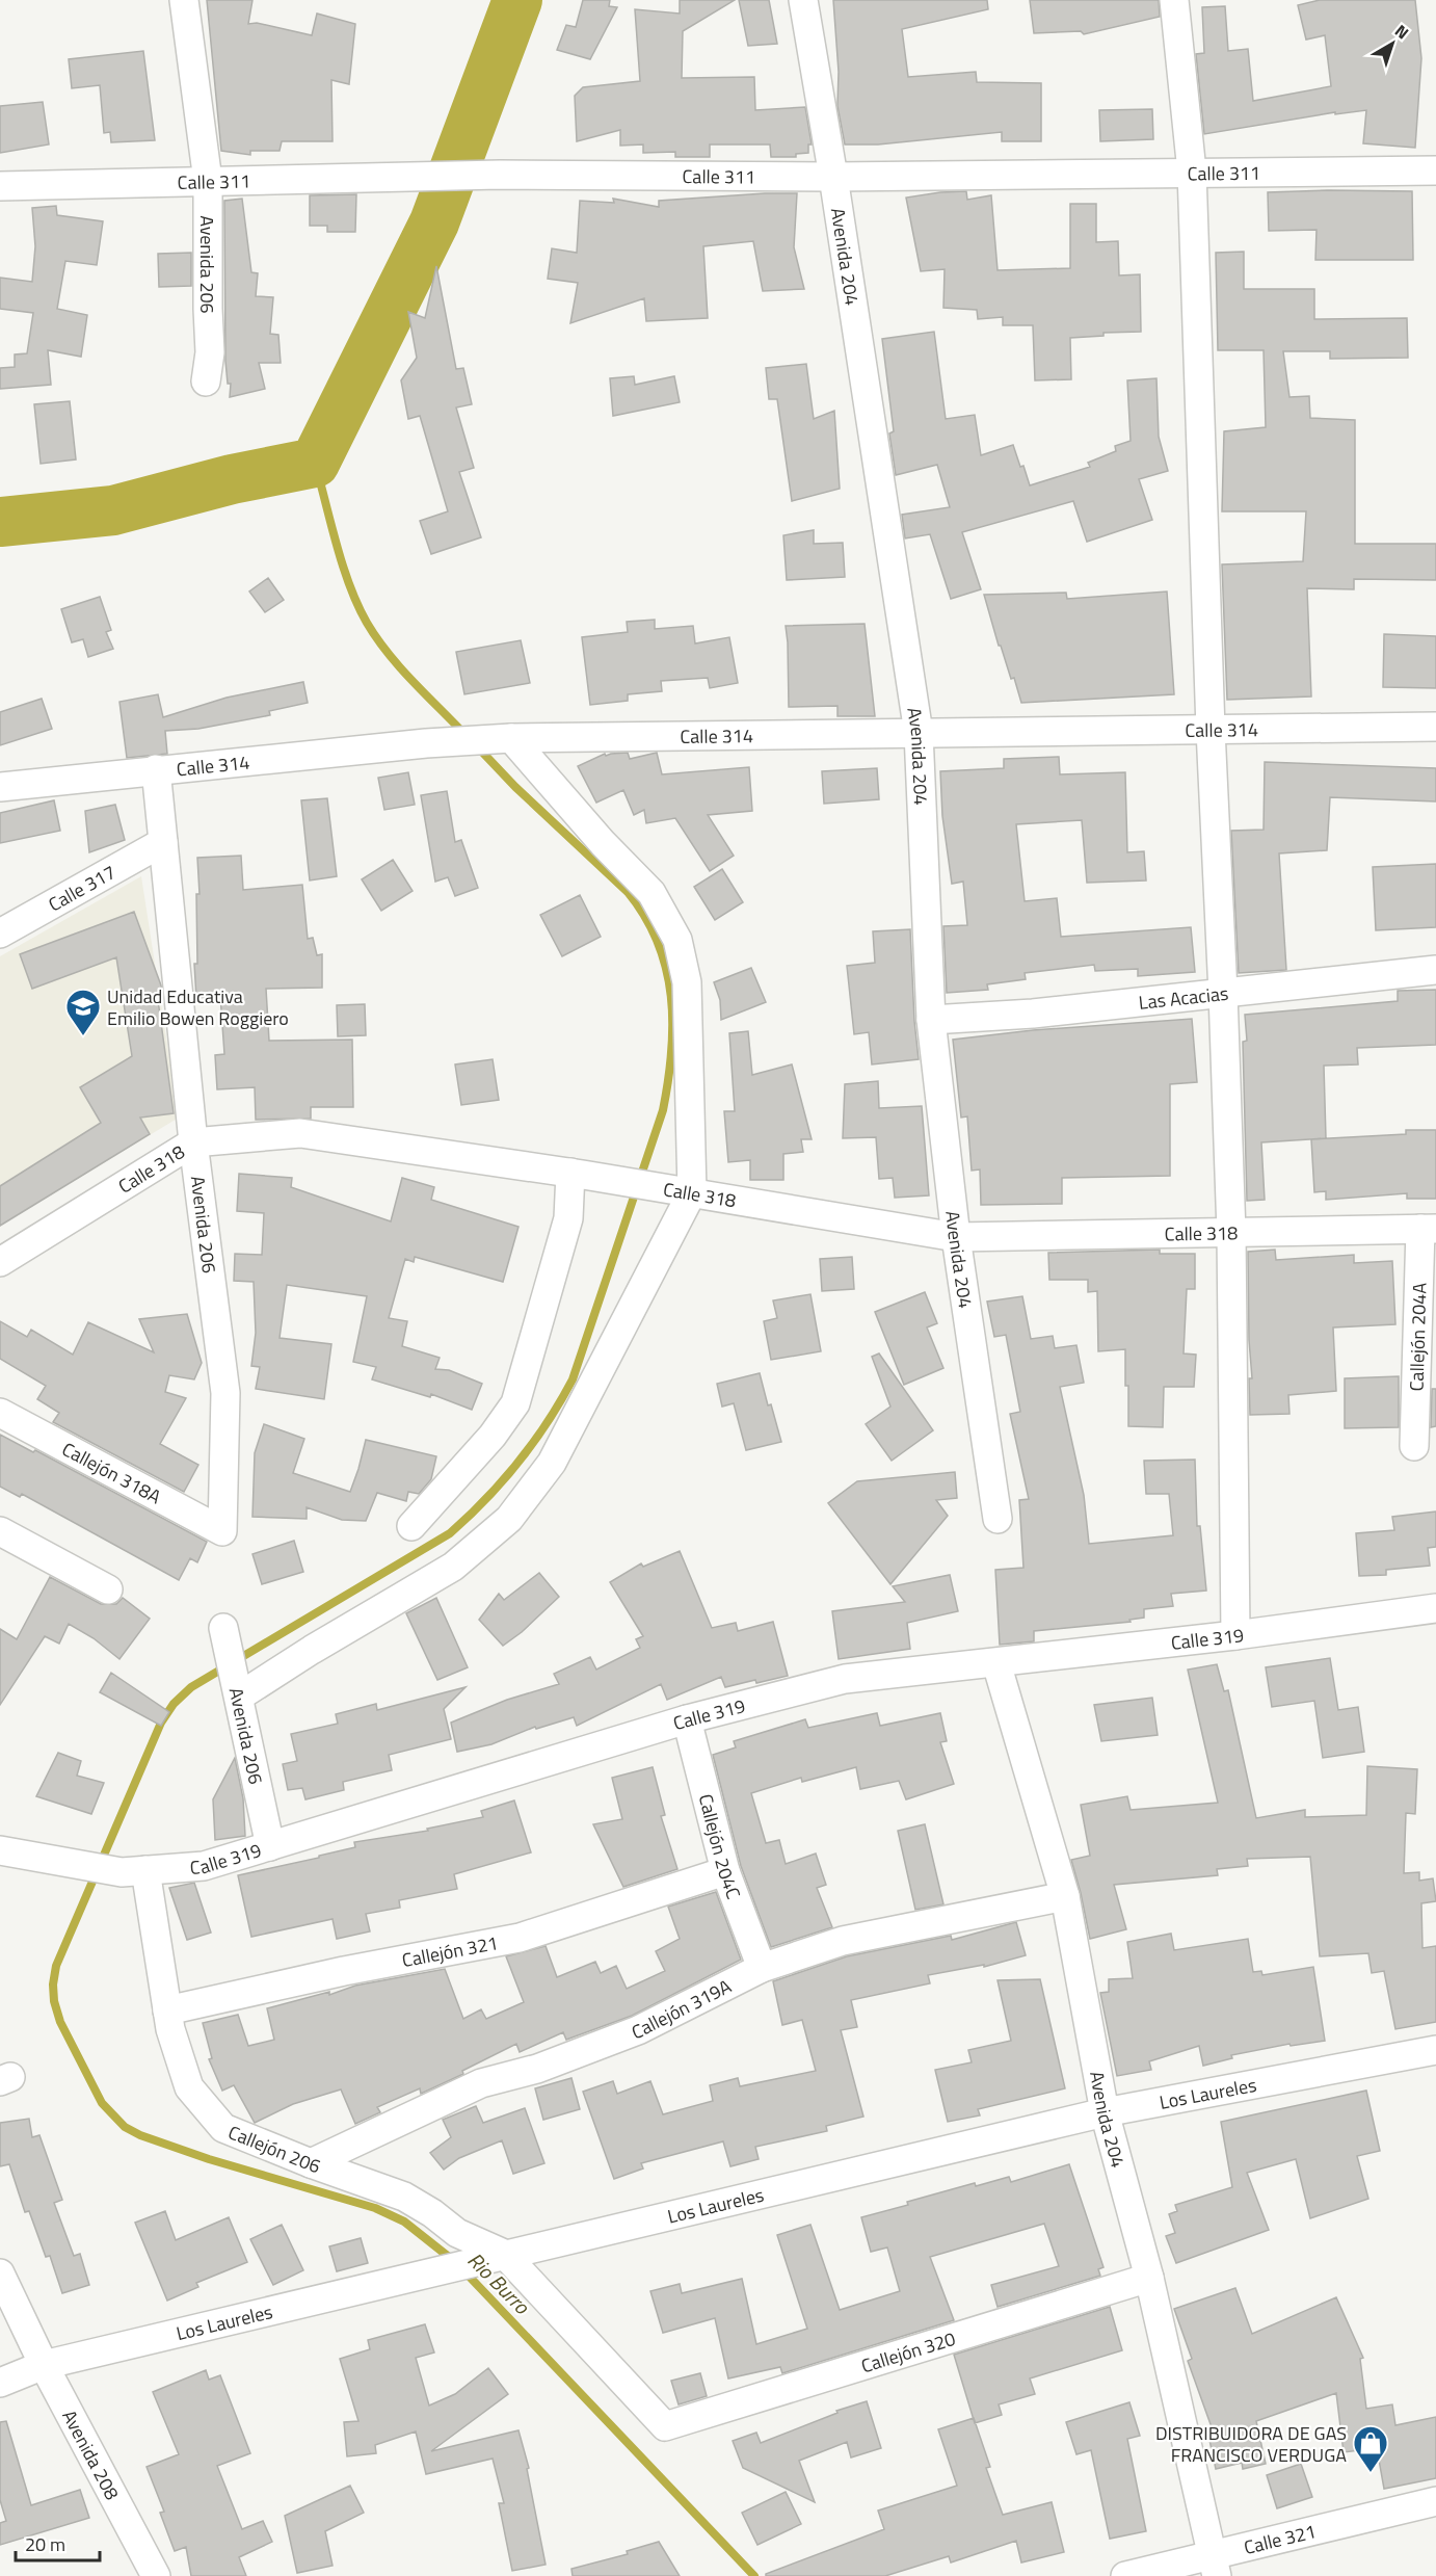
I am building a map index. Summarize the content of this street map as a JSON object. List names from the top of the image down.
{
  "streets": {
    "street": [
      "Calle 311",
      "Avenida 204",
      "Avenida 206",
      "Calle 314",
      "Calle 317",
      "Las Acacias",
      "Calle 318",
      "Callejón 204A",
      "Callejón 318A",
      "Calle 319",
      "Callejón 204C",
      "Callejón 321",
      "Callejón 319A",
      "Los Laureles",
      "Callejón 206",
      "Callejón 320",
      "Avenida 208",
      "Calle 321"
    ]
  },
  "crossings": [
    ["Calle 311", "Avenida 204"],
    ["Calle 311", "Avenida 206"],
    ["Avenida 204", "Calle 314"],
    ["Avenida 204", "Las Acacias"],
    ["Avenida 204", "Calle 318"],
    ["Avenida 204", "Calle 319"],
    ["Avenida 204", "Callejón 319A"],
    ["Avenida 204", "Los Laureles"],
    ["Avenida 204", "Callejón 320"],
    ["Avenida 204", "Calle 321"],
    ["Avenida 206", "Calle 314"],
    ["Avenida 206", "Calle 317"],
    ["Avenida 206", "Calle 318"],
    ["Avenida 206", "Callejón 318A"],
    ["Avenida 206", "Calle 319"],
    ["Calle 318", "Callejón 204A"],
    ["Calle 319", "Callejón 204C"],
    ["Calle 319", "Callejón 206"],
    ["Callejón 204C", "Callejón 321"],
    ["Callejón 204C", "Callejón 319A"],
    ["Callejón 321", "Callejón 206"],
    ["Callejón 319A", "Callejón 206"],
    ["Los Laureles", "Callejón 206"],
    ["Los Laureles", "Callejón 320"],
    ["Los Laureles", "Avenida 208"],
    ["Callejón 206", "Callejón 320"]
  ],
  "water": ["Rio Burro"],
  "places": {
    "school or university": ["Unidad Educativa Emilio Bowen Roggiero"],
    "shop": ["DISTRIBUIDORA DE GAS FRANCISCO VERDUGA"]
  },
  "scale_bar": "20 m",
  "north": "top right"
}
